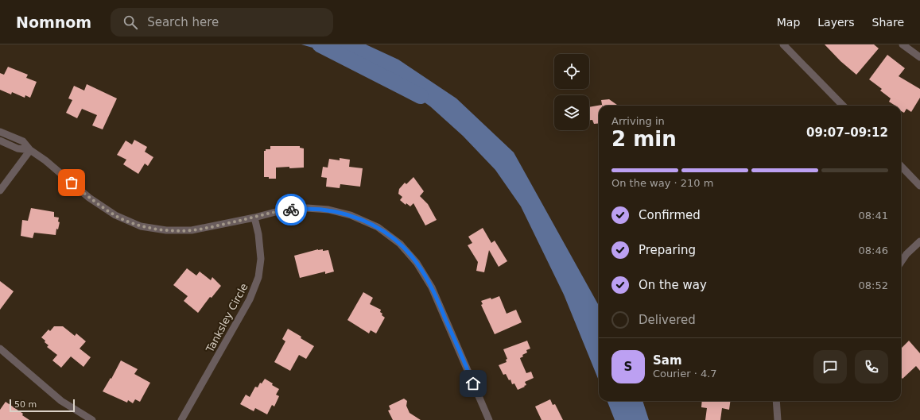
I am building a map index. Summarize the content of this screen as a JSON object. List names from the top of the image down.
{
  "streets": {
    "street": ["Tanksley Circle"]
  },
  "scale_bar": "50 m",
  "page": {
    "header": "Nomnom",
    "search": "Search here",
    "nav": ["Map", "Layers", "Share"],
    "heading": ["2 min", "Arriving in", "09:07–09:12"],
    "panel": ["Sam", "Courier · 4.7"],
    "bar": "On the way · 210 m",
    "list": [
      ["Confirmed", "08:41"],
      ["Preparing", "08:46"],
      ["On the way", "08:52"],
      "Delivered"
    ],
    "round": "S",
    "scale": "50 m"
  }
}
